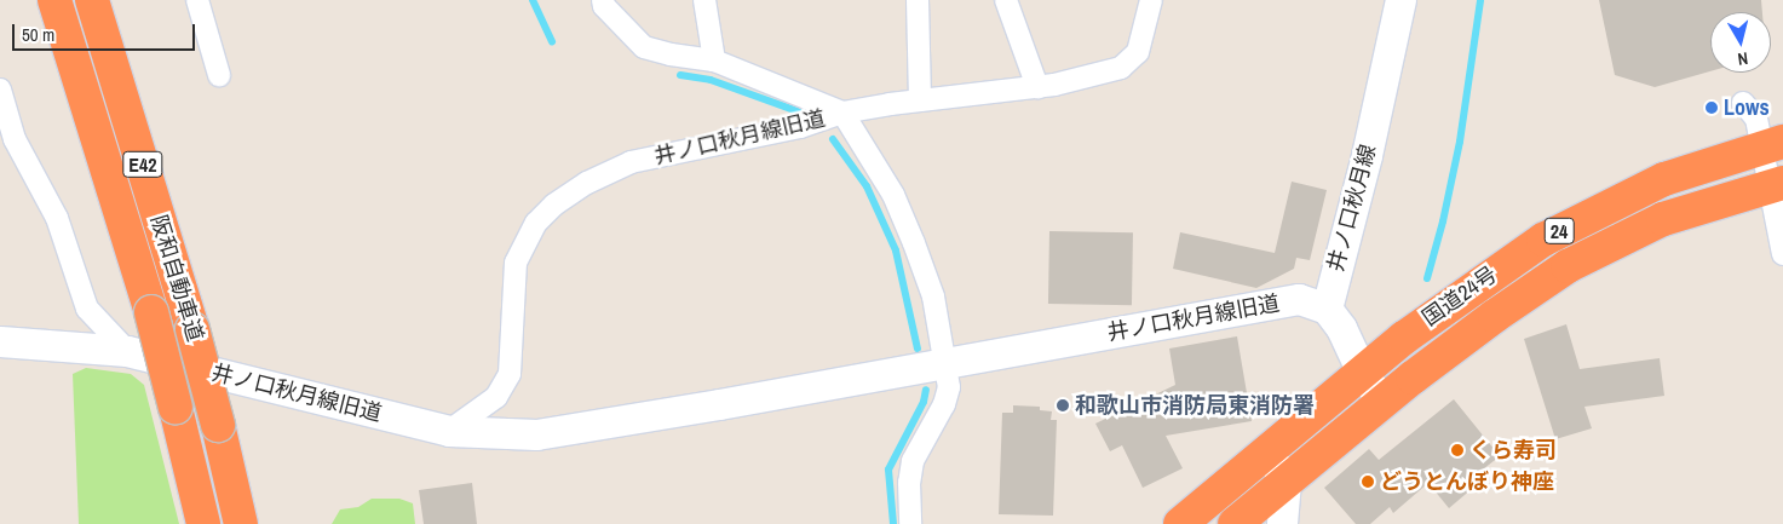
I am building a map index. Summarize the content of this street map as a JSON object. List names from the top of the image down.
{
  "streets": {
    "highway": [
      "E42",
      "24",
      "阪和自動車道",
      "国道24号"
    ],
    "street": ["井ノ口秋月線旧道", "井ノ口秋月線"]
  },
  "crossings": [
    ["井ノ口秋月線旧道", "井ノ口秋月線"]
  ],
  "places": [
    "Lows",
    "和歌山市消防局東消防署",
    "くら寿司",
    "どうとんぼり神座"
  ],
  "scale_bar": "50 m",
  "north": "bottom"
}
